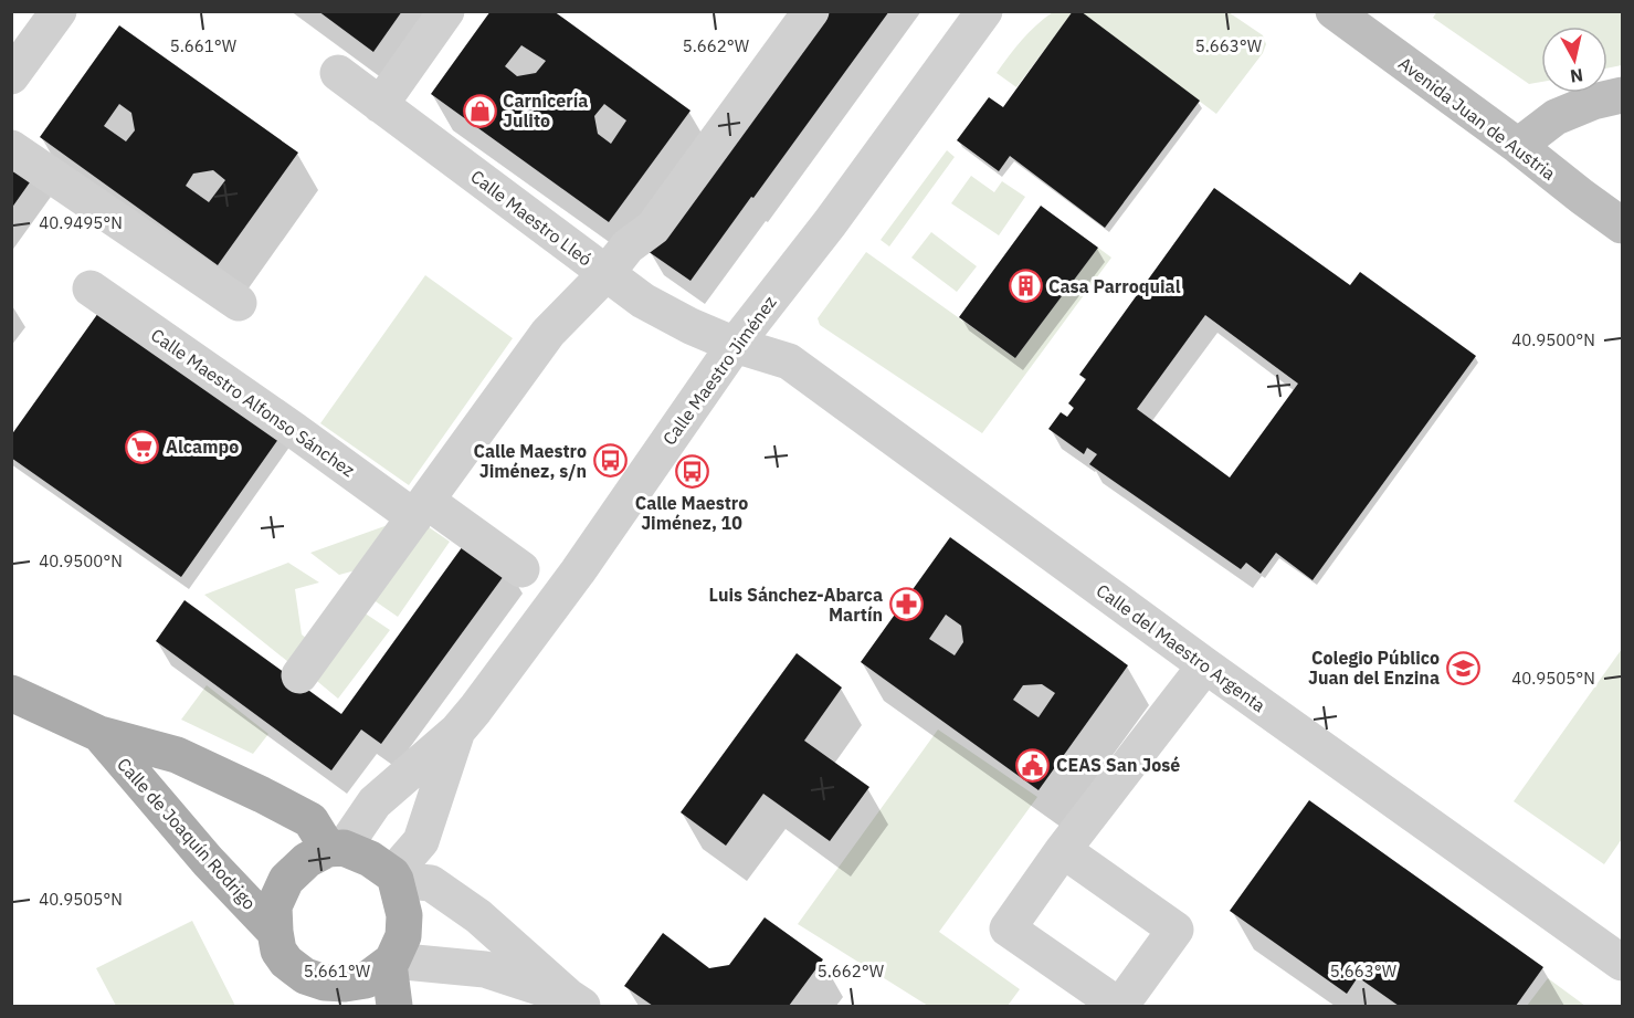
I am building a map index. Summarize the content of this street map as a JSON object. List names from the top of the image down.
{
  "streets": {
    "main road": ["Avenida Juan de Austria", "Calle de Joaquín Rodrigo"],
    "street": [
      "Calle Maestro Lleó",
      "Calle Maestro Jiménez",
      "Calle Maestro Alfonso Sánchez",
      "Calle del Maestro Argenta"
    ]
  },
  "crossings": [
    ["Calle Maestro Lleó", "Calle Maestro Jiménez"],
    ["Calle Maestro Lleó", "Calle del Maestro Argenta"],
    ["Calle Maestro Jiménez", "Calle del Maestro Argenta"],
    ["Calle Maestro Jiménez", "Calle de Joaquín Rodrigo"]
  ],
  "places": {
    "shop": ["Carnicería Julito"],
    "building": ["Casa Parroquial"],
    "supermarket": ["Alcampo"],
    "bus stop": ["Calle Maestro Jiménez, s/n", "Calle Maestro Jiménez, 10"],
    "pharmacy": ["Luis Sánchez-Abarca Martín"],
    "school or university": ["Colegio Público Juan del Enzina"],
    "public building": ["CEAS San José"]
  },
  "north": "bottom",
  "coordinates": [
    "5.661°W",
    "5.662°W",
    "5.663°W",
    "40.9495°N",
    "40.9500°N",
    "40.9505°N"
  ]
}
